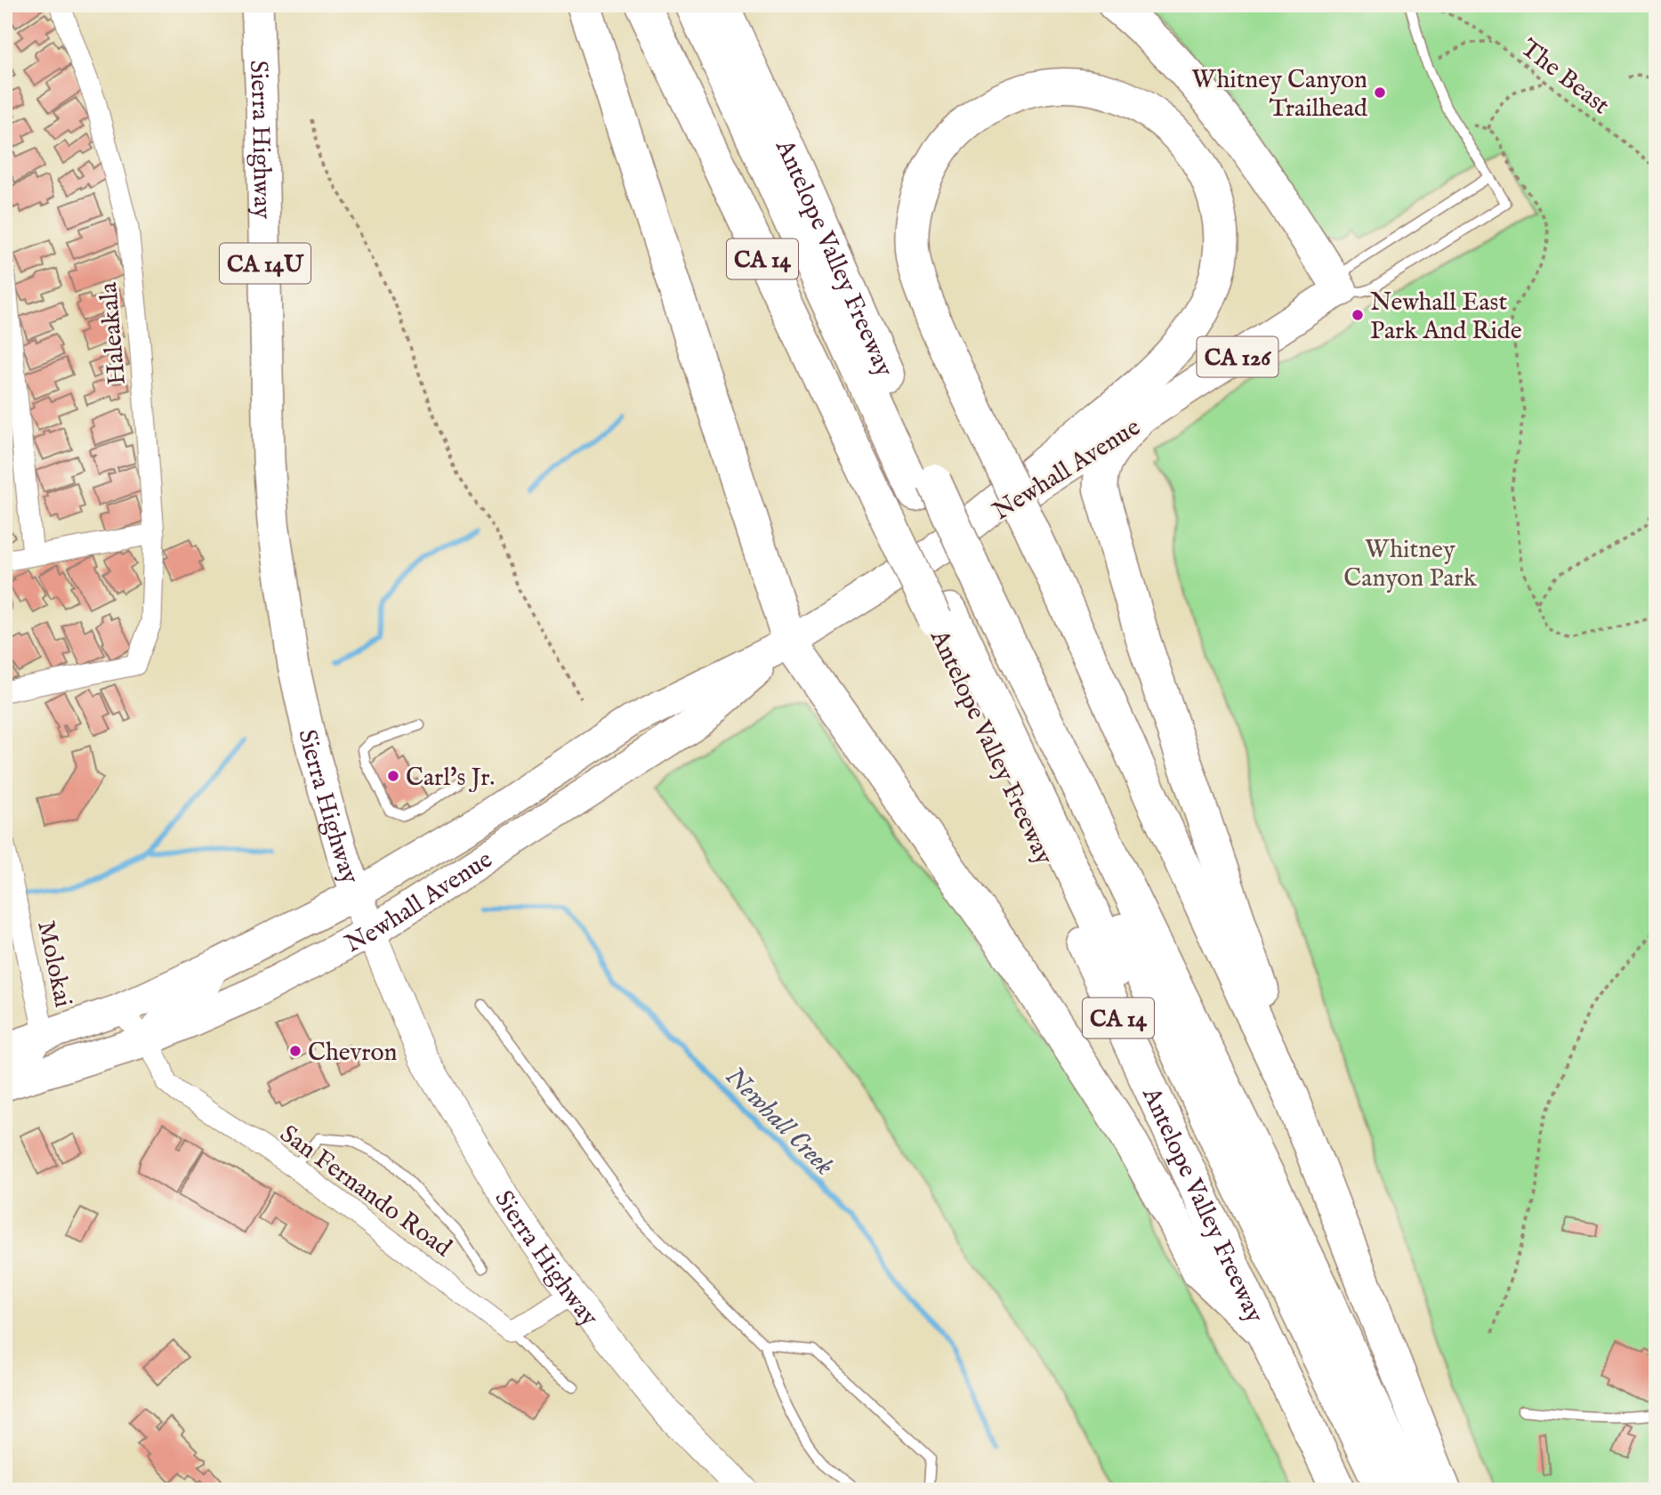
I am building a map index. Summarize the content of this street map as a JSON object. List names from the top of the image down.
{
  "streets": {
    "highway": ["Antelope Valley Freeway", "CA 14"],
    "main road": [
      "Sierra Highway",
      "CA 14U",
      "CA 126",
      "Newhall Avenue"
    ],
    "street": ["Haleakala", "Molokai", "San Fernando Road"],
    "path": ["The Beast"]
  },
  "crossings": [
    ["Sierra Highway", "Newhall Avenue"],
    ["Newhall Avenue", "Molokai"],
    ["Newhall Avenue", "San Fernando Road"]
  ],
  "water": ["Newhall Creek"],
  "parks": ["Whitney Canyon Park"],
  "places": [
    "Whitney Canyon Trailhead",
    "Newhall East Park And Ride",
    "Carl's Jr.",
    "Chevron"
  ]
}
